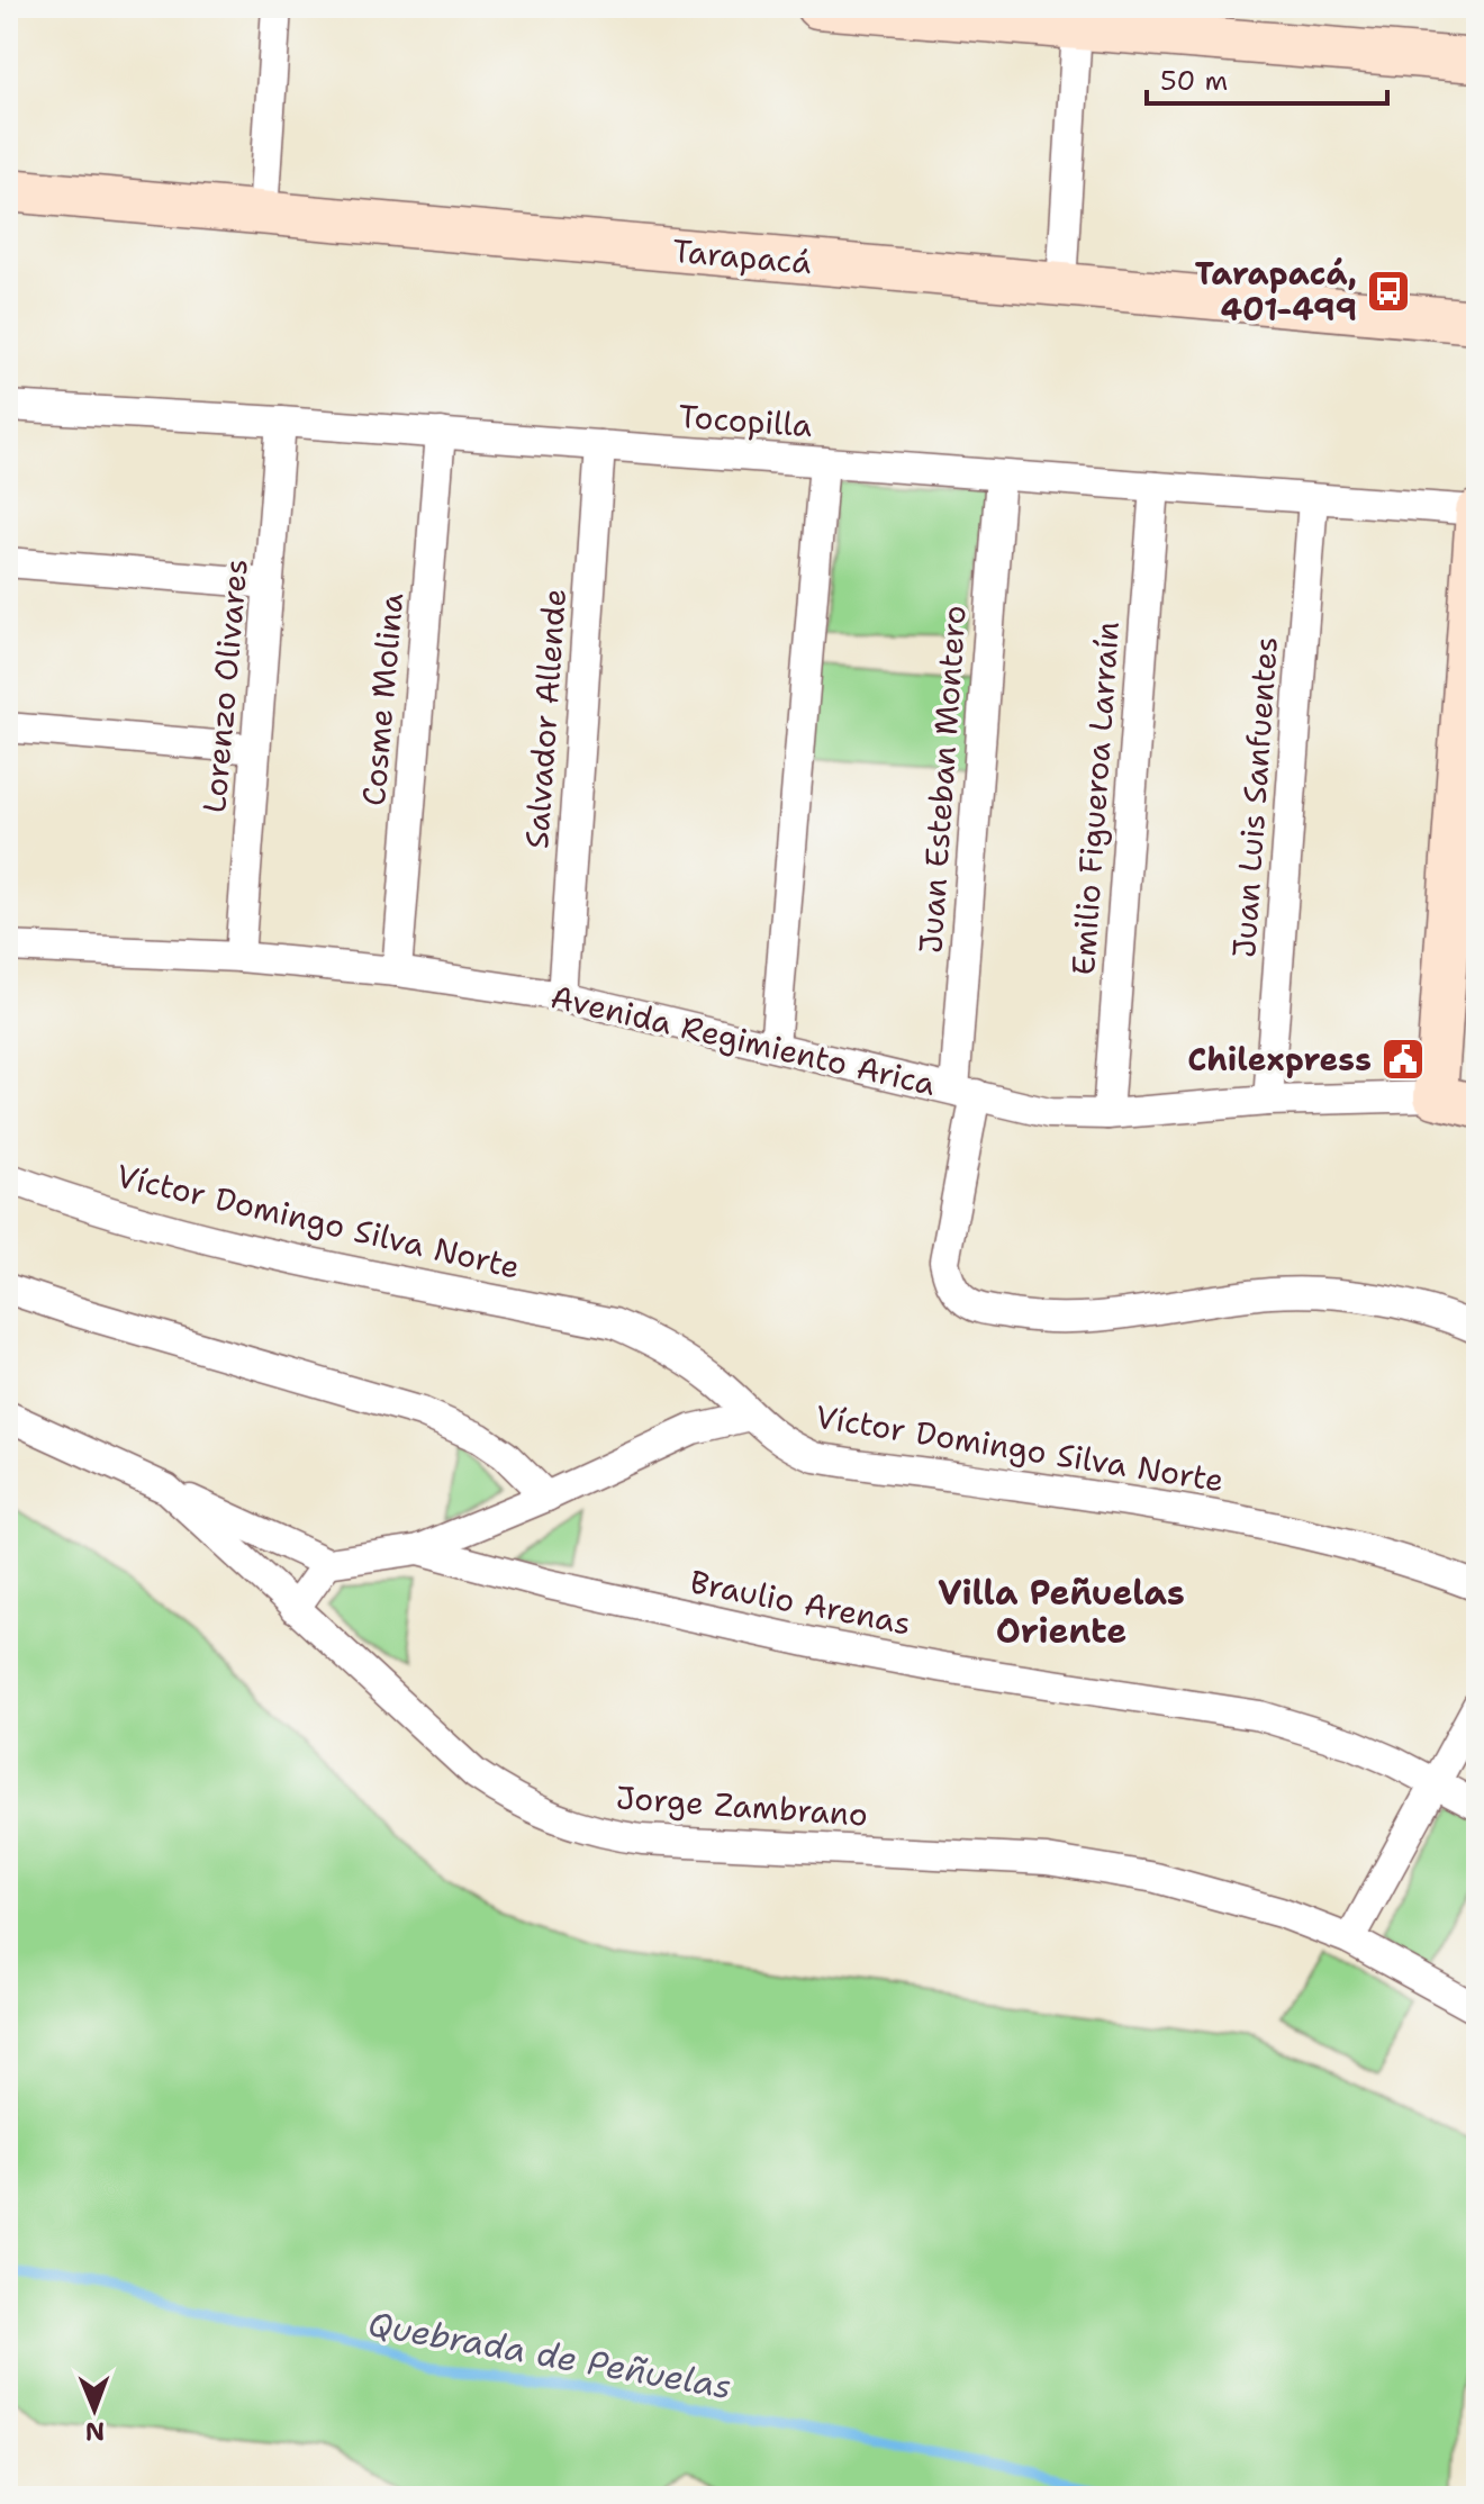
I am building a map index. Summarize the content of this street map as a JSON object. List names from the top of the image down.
{
  "streets": {
    "main road": ["Tarapacá", "Avenida Regimiento Arica"],
    "street": [
      "Tocopilla",
      "Lorenzo Olivares",
      "Cosme Molina",
      "Salvador Allende",
      "Juan Esteban Montero",
      "Juan Luis Sanfuentes",
      "Emilio Figueroa Larraín",
      "Víctor Domingo Silva Norte",
      "Braulio Arenas",
      "Jorge Zambrano"
    ]
  },
  "crossings": [
    ["Tocopilla", "Lorenzo Olivares"],
    ["Tocopilla", "Cosme Molina"],
    ["Tocopilla", "Salvador Allende"],
    ["Tocopilla", "Juan Esteban Montero"],
    ["Tocopilla", "Juan Luis Sanfuentes"],
    ["Tocopilla", "Emilio Figueroa Larraín"],
    ["Lorenzo Olivares", "Avenida Regimiento Arica"],
    ["Cosme Molina", "Avenida Regimiento Arica"],
    ["Salvador Allende", "Avenida Regimiento Arica"],
    ["Juan Esteban Montero", "Avenida Regimiento Arica"],
    ["Juan Luis Sanfuentes", "Avenida Regimiento Arica"],
    ["Emilio Figueroa Larraín", "Avenida Regimiento Arica"]
  ],
  "districts": ["Villa Peñuelas Oriente"],
  "water": ["Quebrada de Peñuelas"],
  "places": {
    "bus stop": ["Tarapacá, 401-499"],
    "public building": ["Chilexpress"]
  },
  "scale_bar": "50 m",
  "north": "bottom"
}
